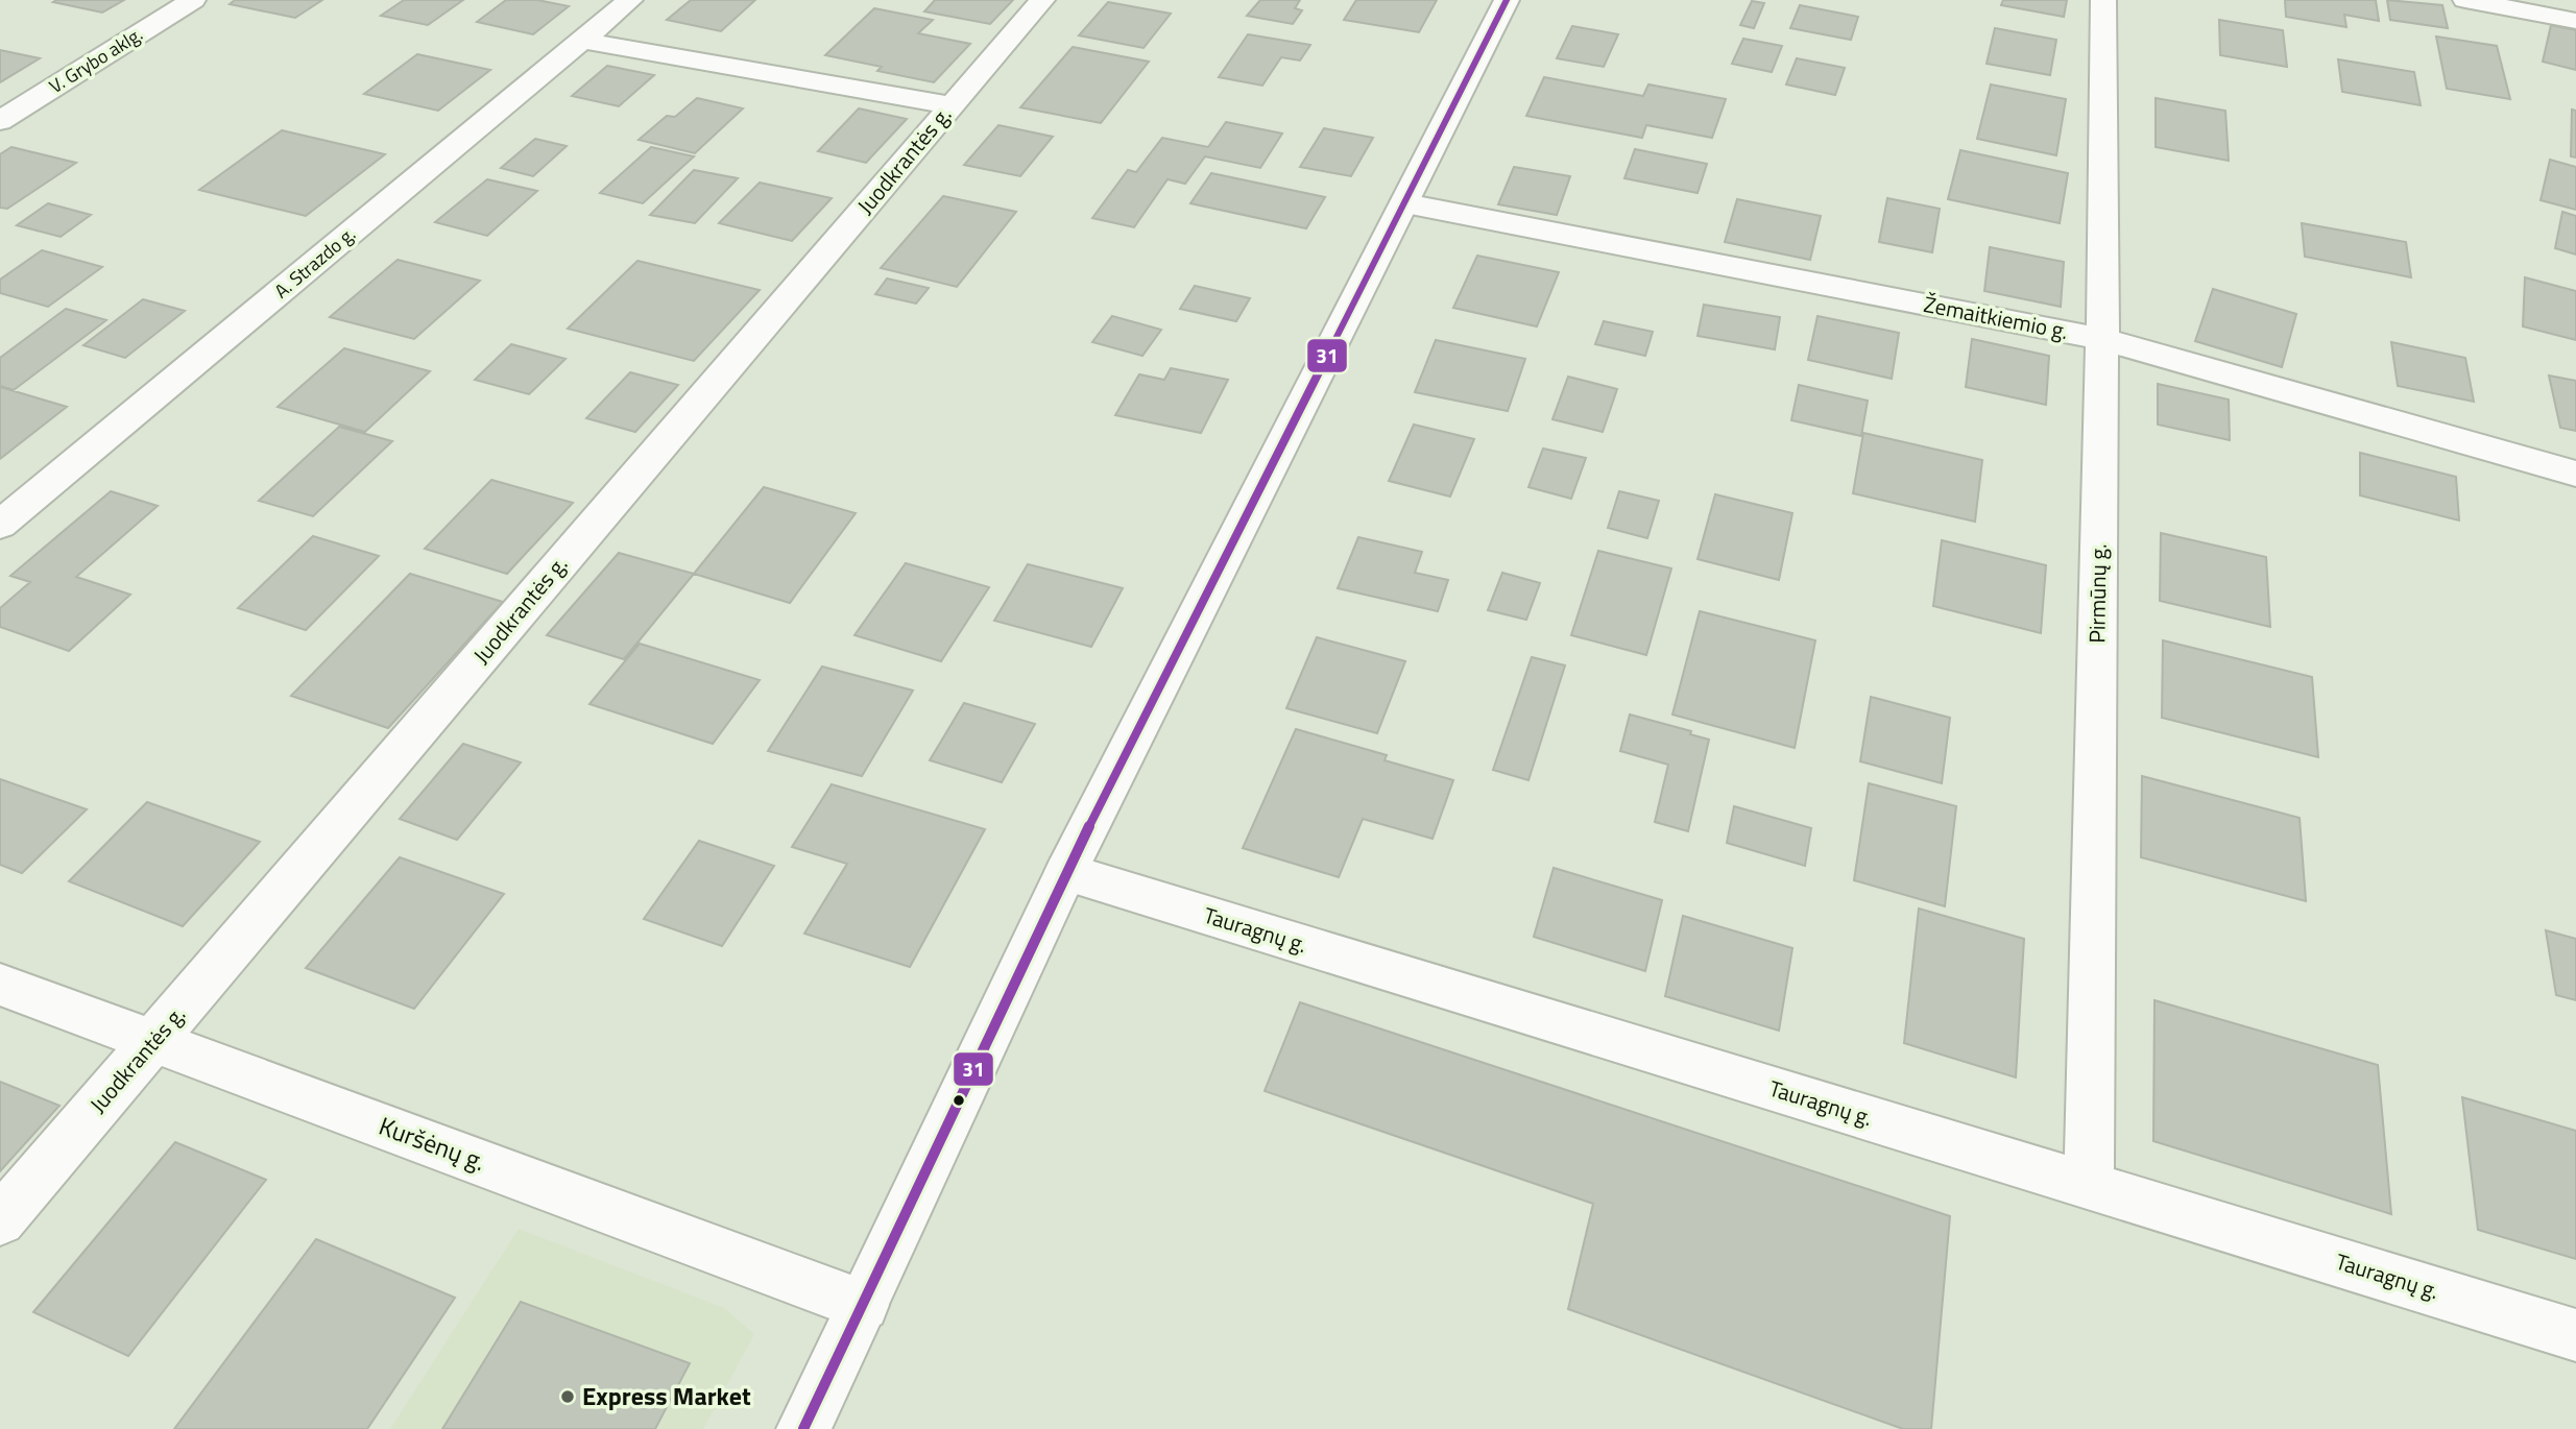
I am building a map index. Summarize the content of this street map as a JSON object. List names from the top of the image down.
{
  "streets": {
    "street": [
      "V. Grybo aklg.",
      "Juodkrantės g.",
      "A. Strazdo g.",
      "Žemaitkiemio g.",
      "Pirmūnų g.",
      "Tauragnų g.",
      "Kuršėnų g."
    ]
  },
  "crossings": [
    ["Juodkrantės g.", "Kuršėnų g."],
    ["Žemaitkiemio g.", "Pirmūnų g."],
    ["Pirmūnų g.", "Tauragnų g."]
  ],
  "places": ["Express Market"],
  "lines": ["transit line 31"]
}
